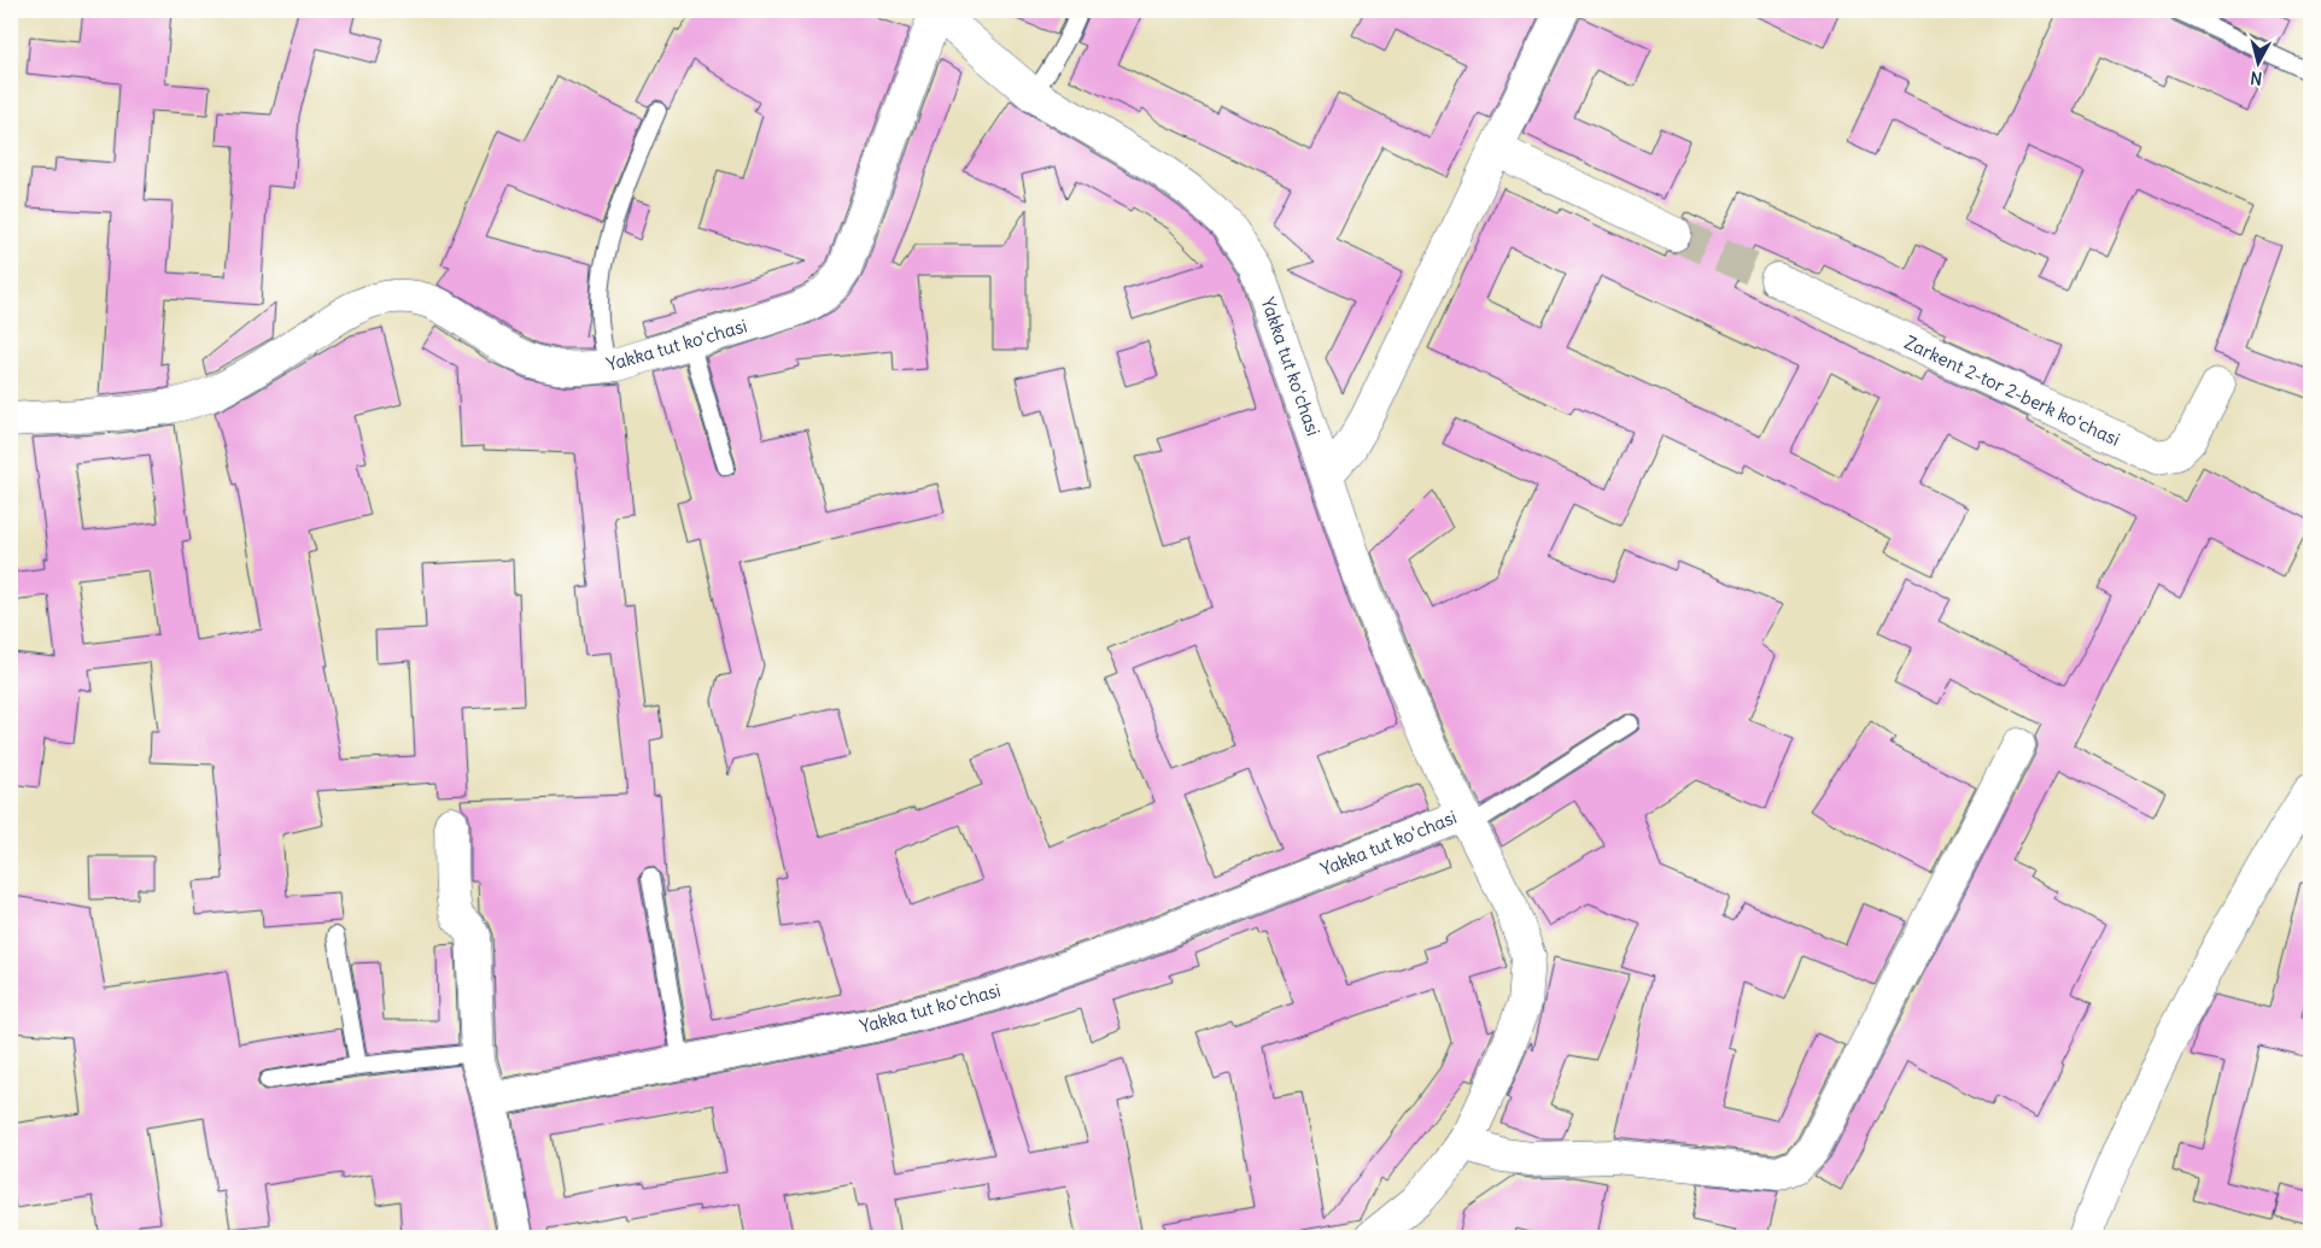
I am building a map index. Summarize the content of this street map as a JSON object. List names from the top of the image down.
{
  "streets": {
    "street": ["Yakka tut koʻchasi", "Zarkent 2-tor 2-berk koʻchasi"]
  },
  "north": "bottom"
}
